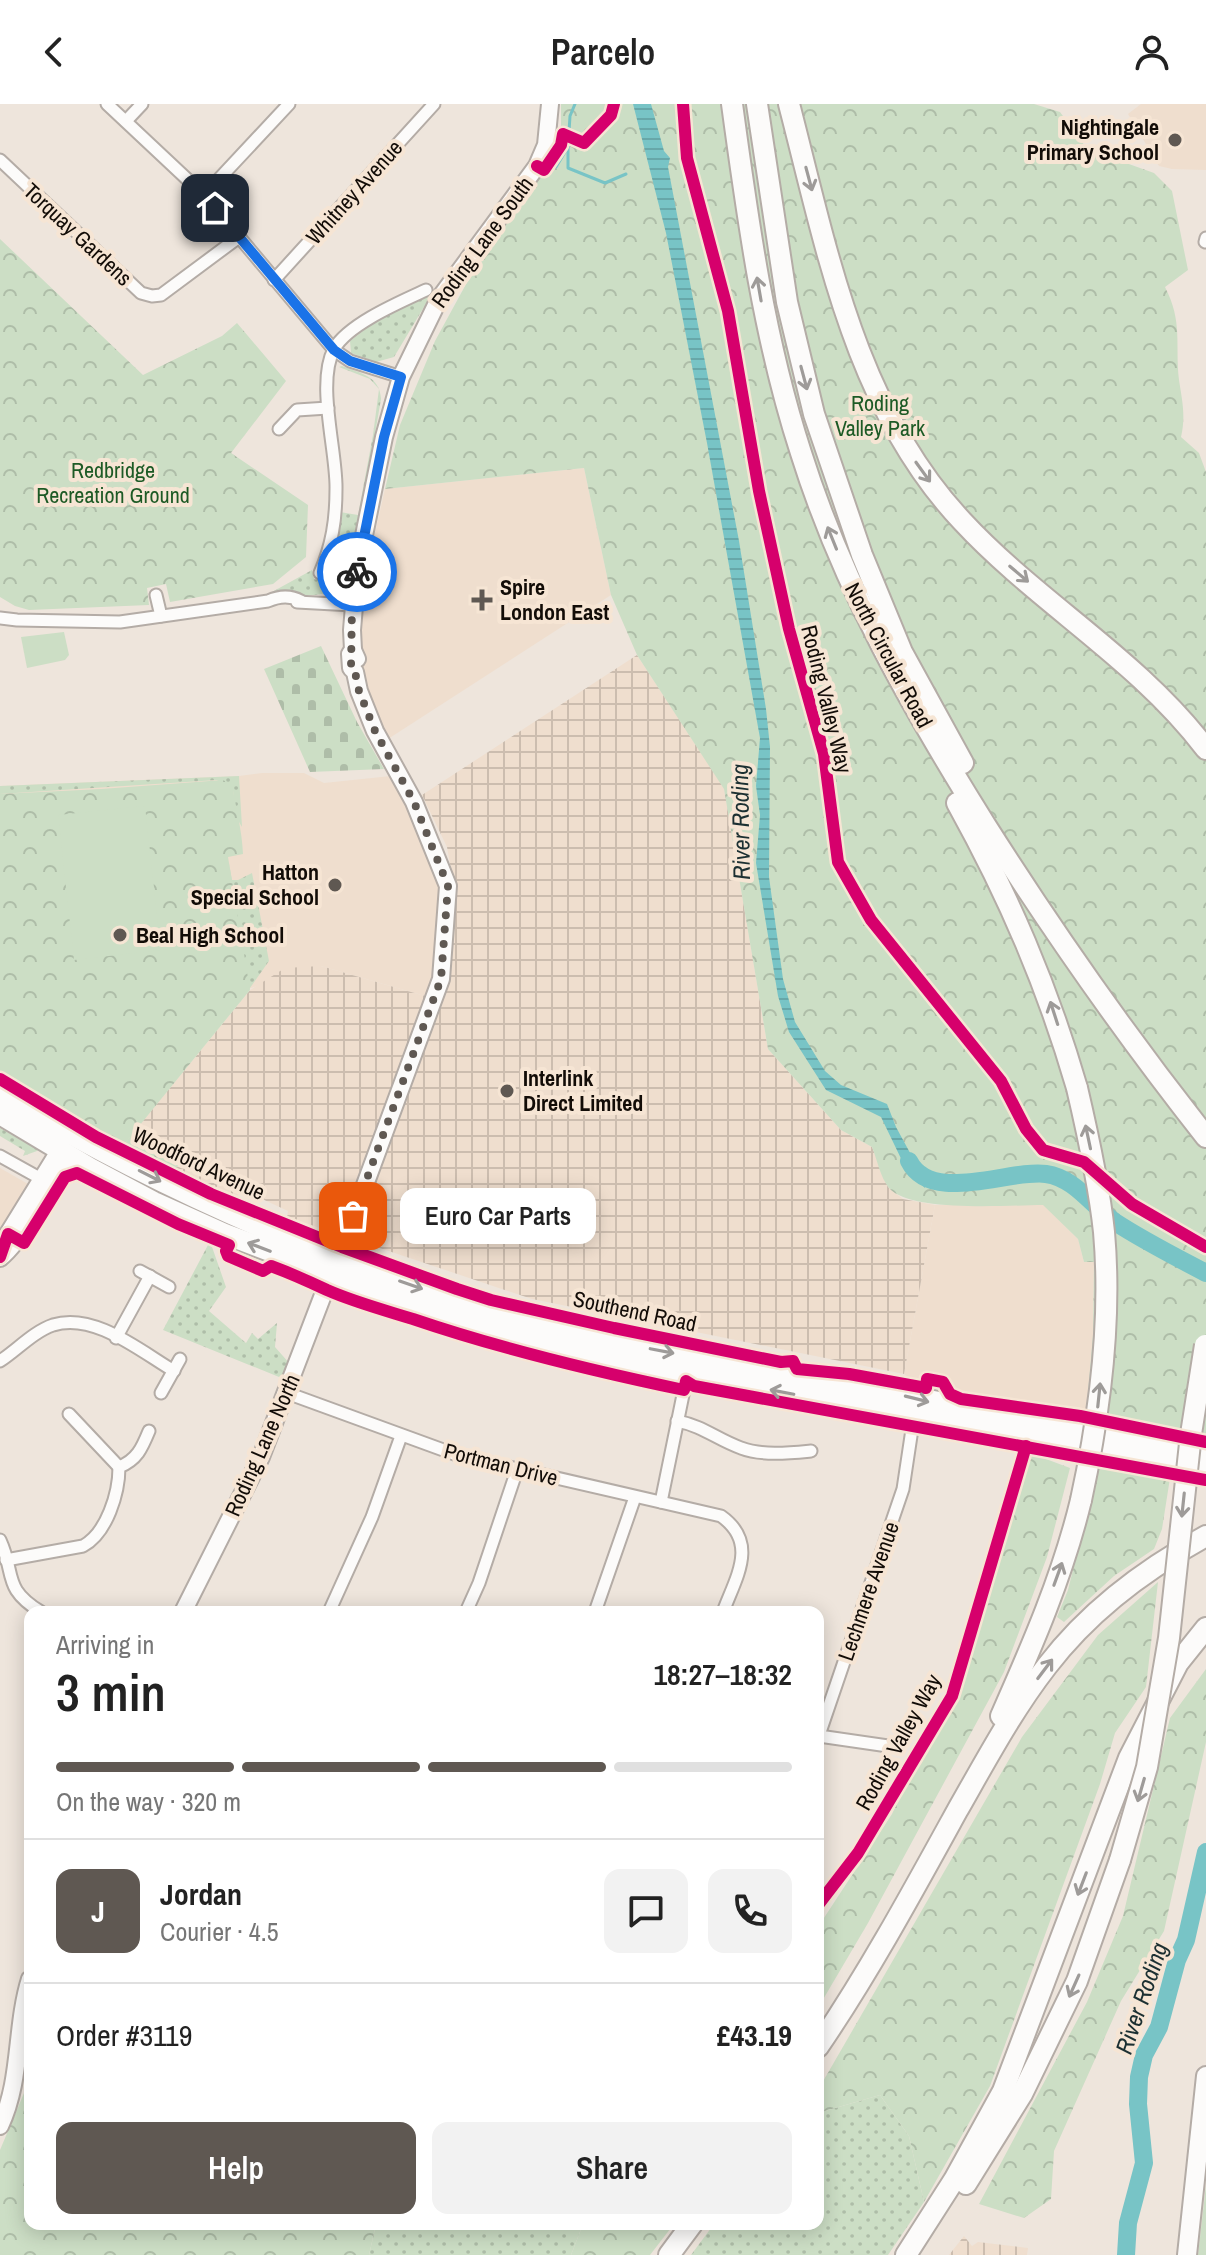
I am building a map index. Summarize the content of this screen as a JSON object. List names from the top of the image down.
{
  "streets": {
    "highway": ["North Circular Road", "Southend Road"],
    "street": [
      "Whitney Avenue",
      "Torquay Gardens",
      "Roding Lane South",
      "Roding Lane North",
      "Portman Drive",
      "Lechmere Avenue"
    ],
    "cycle path": ["Roding Valley Way", "Woodford Avenue"]
  },
  "crossings": [
    ["Roding Lane South", "Southend Road"],
    ["Roding Lane South", "Roding Lane North"],
    ["Southend Road", "Roding Lane North"],
    ["Roding Lane North", "Portman Drive"]
  ],
  "water": ["River Roding"],
  "parks": ["Roding Valley Park", "Redbridge Recreation Ground"],
  "places": {
    "other": [
      "Nightingale Primary School",
      "Hatton Special School",
      "Beal High School",
      "Interlink Direct Limited",
      "Euro Car Parts"
    ],
    "health": ["Spire London East"]
  },
  "page": {
    "header": "Parcelo",
    "bubble": "Euro Car Parts",
    "heading": ["3 min", "Arriving in", "18:27–18:32"],
    "panel": [
      "Jordan",
      "Courier · 4.5",
      "Order #3119",
      "£43.19"
    ],
    "bar": "On the way · 320 m",
    "round": "J",
    "buttons": ["Help", "Share"]
  }
}
